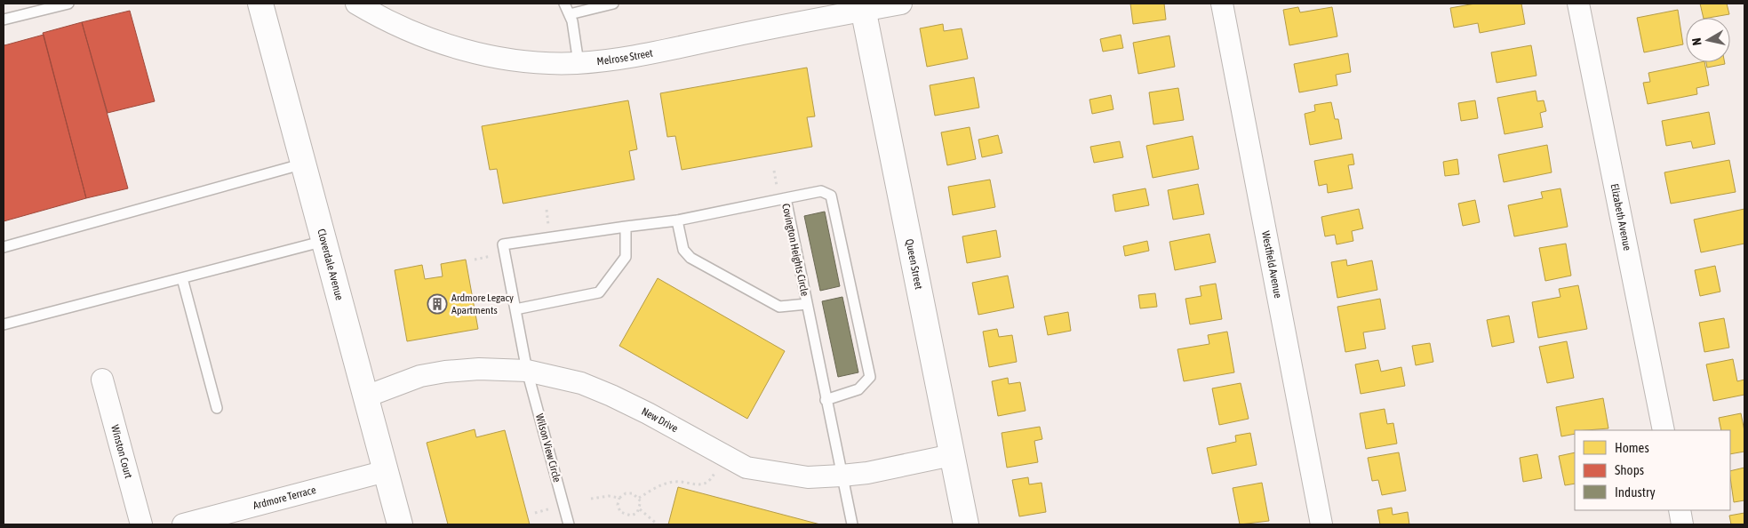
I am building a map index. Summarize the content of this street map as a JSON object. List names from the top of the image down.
{
  "streets": {
    "street": [
      "Melrose Street",
      "Elizabeth Avenue",
      "Cloverdale Avenue",
      "Queen Street",
      "Westfield Avenue",
      "New Drive",
      "Winston Court",
      "Ardmore Terrace"
    ],
    "lane": ["Covington Heights Circle", "Wilson View Circle"]
  },
  "crossings": [
    ["Melrose Street", "Queen Street"],
    ["Covington Heights Circle", "New Drive"],
    ["Covington Heights Circle", "Wilson View Circle"],
    ["Cloverdale Avenue", "New Drive"],
    ["Cloverdale Avenue", "Ardmore Terrace"],
    ["Queen Street", "New Drive"],
    ["New Drive", "Wilson View Circle"]
  ],
  "places": {
    "building": ["Ardmore Legacy Apartments"]
  },
  "legend": ["Homes", "Shops", "Industry"],
  "north": "left"
}
